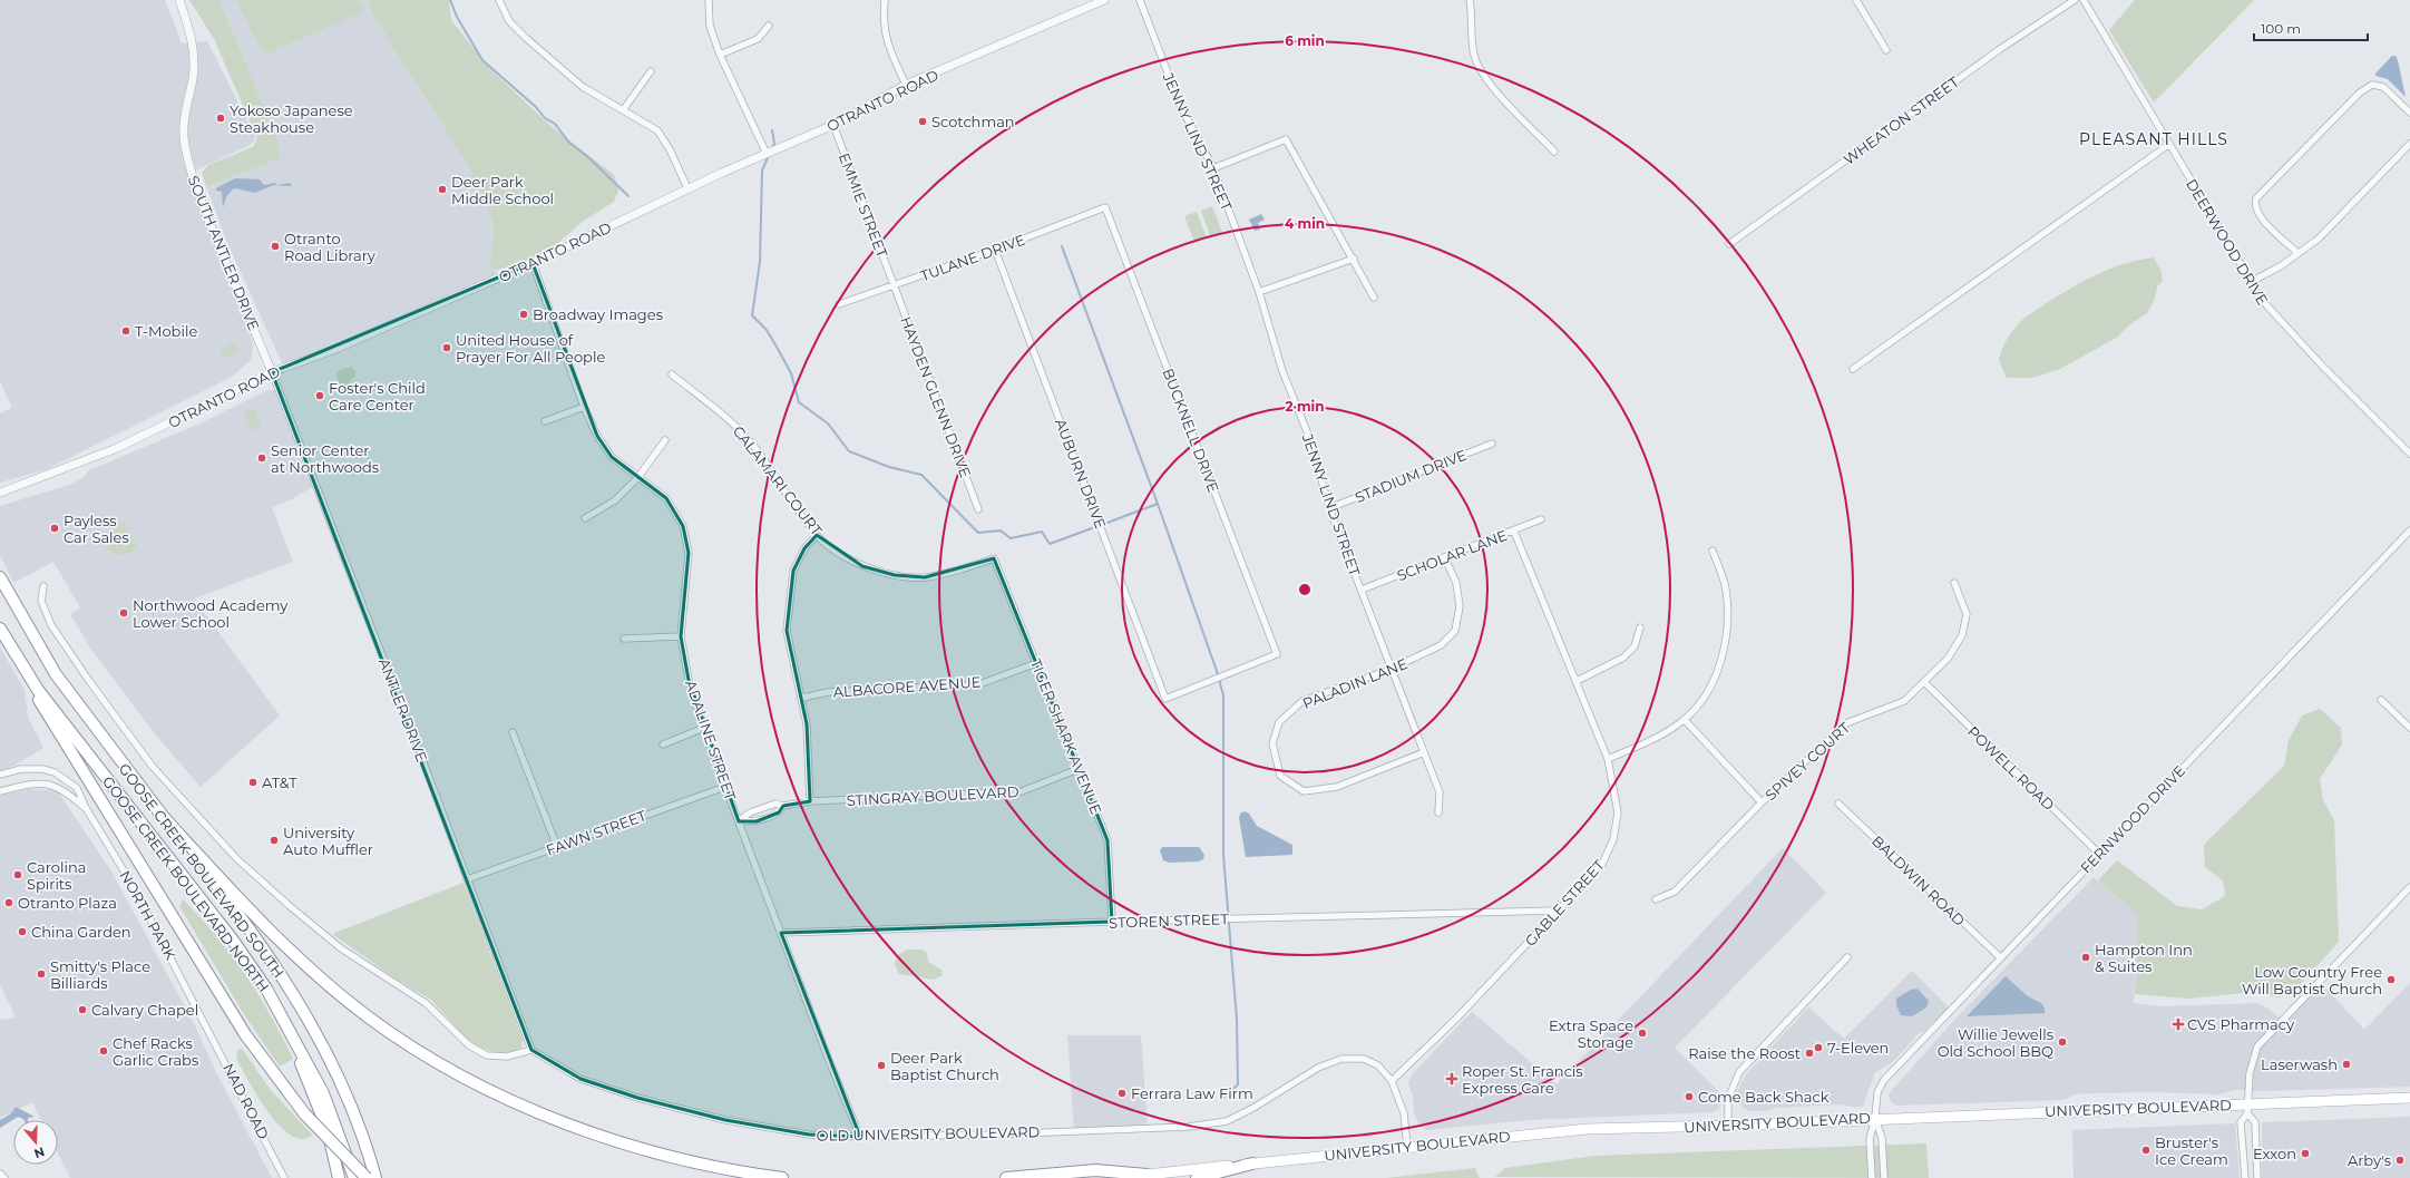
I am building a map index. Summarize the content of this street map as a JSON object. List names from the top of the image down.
{
  "streets": {
    "highway": ["GOOSE CREEK BOULEVARD SOUTH", "GOOSE CREEK BOULEVARD NORTH"],
    "main road": ["UNIVERSITY BOULEVARD"],
    "street": [
      "OTRANTO ROAD",
      "WHEATON STREET",
      "JENNY LIND STREET",
      "EMMIE STREET",
      "DEERWOOD DRIVE",
      "SOUTH ANTLER DRIVE",
      "TULANE DRIVE",
      "HAYDEN GLENN DRIVE",
      "BUCKNELL DRIVE",
      "AUBURN DRIVE",
      "STADIUM DRIVE",
      "CALAMARI COURT",
      "SCHOLAR LANE",
      "PALADIN LANE",
      "ALBACORE AVENUE",
      "ANTLER DRIVE",
      "TIGER SHARK AVENUE",
      "ADALINE STREET",
      "SPIVEY COURT",
      "POWELL ROAD",
      "STINGRAY BOULEVARD",
      "FERNWOOD DRIVE",
      "FAWN STREET",
      "BALDWIN ROAD",
      "GABLE STREET",
      "NORTH PARK",
      "STOREN STREET",
      "NAD ROAD",
      "OLD UNIVERSITY BOULEVARD"
    ]
  },
  "crossings": [
    ["OTRANTO ROAD", "EMMIE STREET"],
    ["OTRANTO ROAD", "SOUTH ANTLER DRIVE"],
    ["OTRANTO ROAD", "ANTLER DRIVE"],
    ["OTRANTO ROAD", "ADALINE STREET"],
    ["JENNY LIND STREET", "STADIUM DRIVE"],
    ["JENNY LIND STREET", "SCHOLAR LANE"],
    ["JENNY LIND STREET", "PALADIN LANE"],
    ["EMMIE STREET", "TULANE DRIVE"],
    ["EMMIE STREET", "HAYDEN GLENN DRIVE"],
    ["SOUTH ANTLER DRIVE", "ANTLER DRIVE"],
    ["TULANE DRIVE", "HAYDEN GLENN DRIVE"],
    ["TULANE DRIVE", "BUCKNELL DRIVE"],
    ["TULANE DRIVE", "AUBURN DRIVE"],
    ["BUCKNELL DRIVE", "AUBURN DRIVE"],
    ["CALAMARI COURT", "TIGER SHARK AVENUE"],
    ["SCHOLAR LANE", "PALADIN LANE"],
    ["SCHOLAR LANE", "GABLE STREET"],
    ["ALBACORE AVENUE", "TIGER SHARK AVENUE"],
    ["ANTLER DRIVE", "FAWN STREET"],
    ["ANTLER DRIVE", "OLD UNIVERSITY BOULEVARD"],
    ["TIGER SHARK AVENUE", "STINGRAY BOULEVARD"],
    ["TIGER SHARK AVENUE", "STOREN STREET"],
    ["ADALINE STREET", "STINGRAY BOULEVARD"],
    ["ADALINE STREET", "FAWN STREET"],
    ["ADALINE STREET", "STOREN STREET"],
    ["ADALINE STREET", "OLD UNIVERSITY BOULEVARD"],
    ["SPIVEY COURT", "POWELL ROAD"],
    ["POWELL ROAD", "FERNWOOD DRIVE"],
    ["FERNWOOD DRIVE", "BALDWIN ROAD"],
    ["FERNWOOD DRIVE", "UNIVERSITY BOULEVARD"],
    ["GABLE STREET", "STOREN STREET"],
    ["GABLE STREET", "OLD UNIVERSITY BOULEVARD"],
    ["NORTH PARK", "NAD ROAD"],
    ["UNIVERSITY BOULEVARD", "OLD UNIVERSITY BOULEVARD"]
  ],
  "districts": ["PLEASANT HILLS"],
  "places": {
    "other": [
      "Yokoso Japanese Steakhouse",
      "Scotchman",
      "Deer Park Middle School",
      "Otranto Road Library",
      "Broadway Images",
      "T-Mobile",
      "United House of Prayer For All People",
      "Foster's Child Care Center",
      "Senior Center at Northwoods",
      "Payless Car Sales",
      "Northwood Academy Lower School",
      "AT&T",
      "University Auto Muffler",
      "Carolina Spirits",
      "Otranto Plaza",
      "China Garden",
      "Hampton Inn & Suites",
      "Smitty's Place Billiards",
      "Low Country Free Will Baptist Church",
      "Calvary Chapel",
      "Extra Space Storage",
      "Willie Jewells Old School BBQ",
      "7-Eleven",
      "Chef Racks Garlic Crabs",
      "Raise the Roost",
      "Laserwash",
      "Deer Park Baptist Church",
      "Ferrara Law Firm",
      "Come Back Shack",
      "Bruster's Ice Cream",
      "Exxon",
      "Arby's"
    ],
    "health": ["CVS Pharmacy", "Roper St. Francis Express Care"]
  },
  "scale_bar": "100 m",
  "north": "bottom",
  "rings": ["6 min", "4 min", "2 min"]
}
